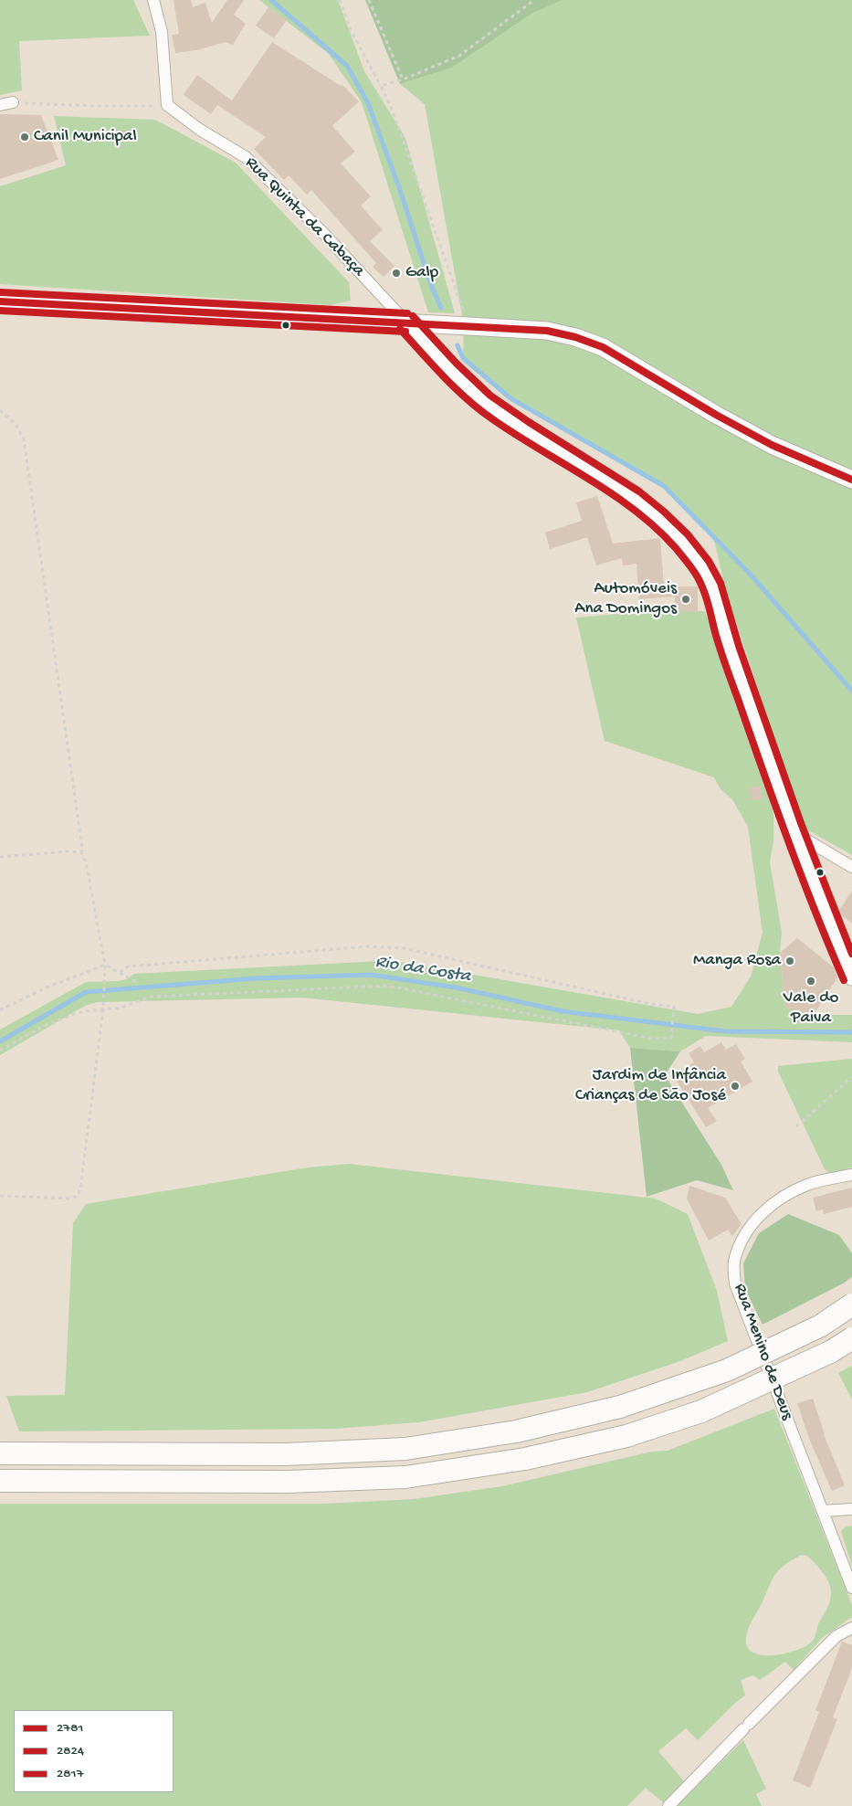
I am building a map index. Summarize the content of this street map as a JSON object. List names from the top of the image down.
{
  "streets": {
    "street": ["Rua Quinta da Cabaça", "Rua Menino de Deus"]
  },
  "water": ["Rio da Costa"],
  "places": [
    "Canil Municipal",
    "Galp",
    "Automóveis Ana Domingos",
    "Manga Rosa",
    "Vale do Paiva",
    "Jardim de Infância Crianças de São José"
  ],
  "lines": ["transit line 2817", "transit line 2781", "transit line 2824"],
  "legend": ["2781", "2824", "2817"]
}
